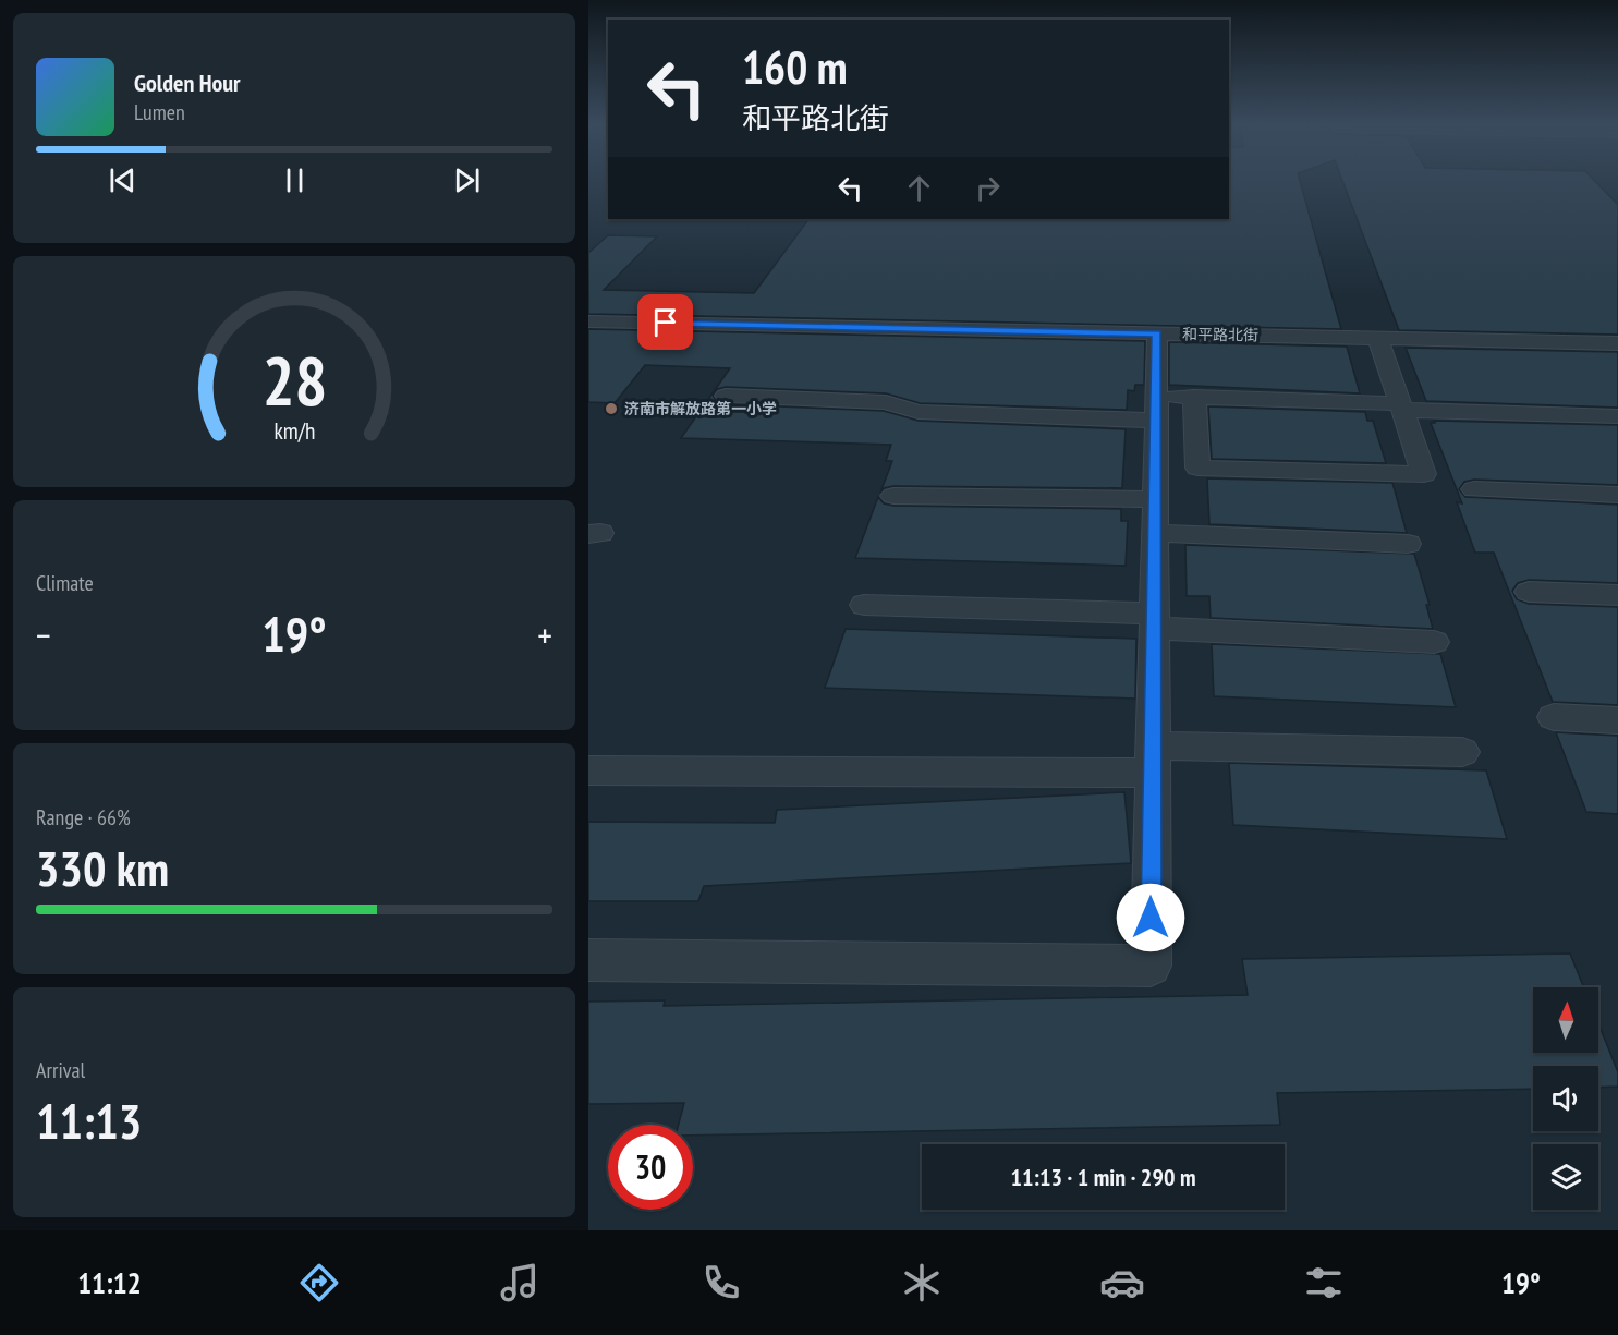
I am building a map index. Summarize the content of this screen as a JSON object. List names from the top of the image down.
{
  "streets": {
    "street": ["和平路北街"]
  },
  "places": ["济南市解放路第一小学"],
  "north": "top",
  "page": {
    "turn": ["160 m", "和平路北街"],
    "song": ["Golden Hour", "Lumen"],
    "tile": [
      "Climate",
      ["Range · 66%", "330 km"],
      ["Arrival", "11:13"]
    ],
    "heat": ["−", "19°", "+"],
    "limit": "30",
    "trip": "11:13 · 1 min · 290 m",
    "tabs": ["11:12", "19°"],
    "gauge": ["28", "km/h"]
  }
}
